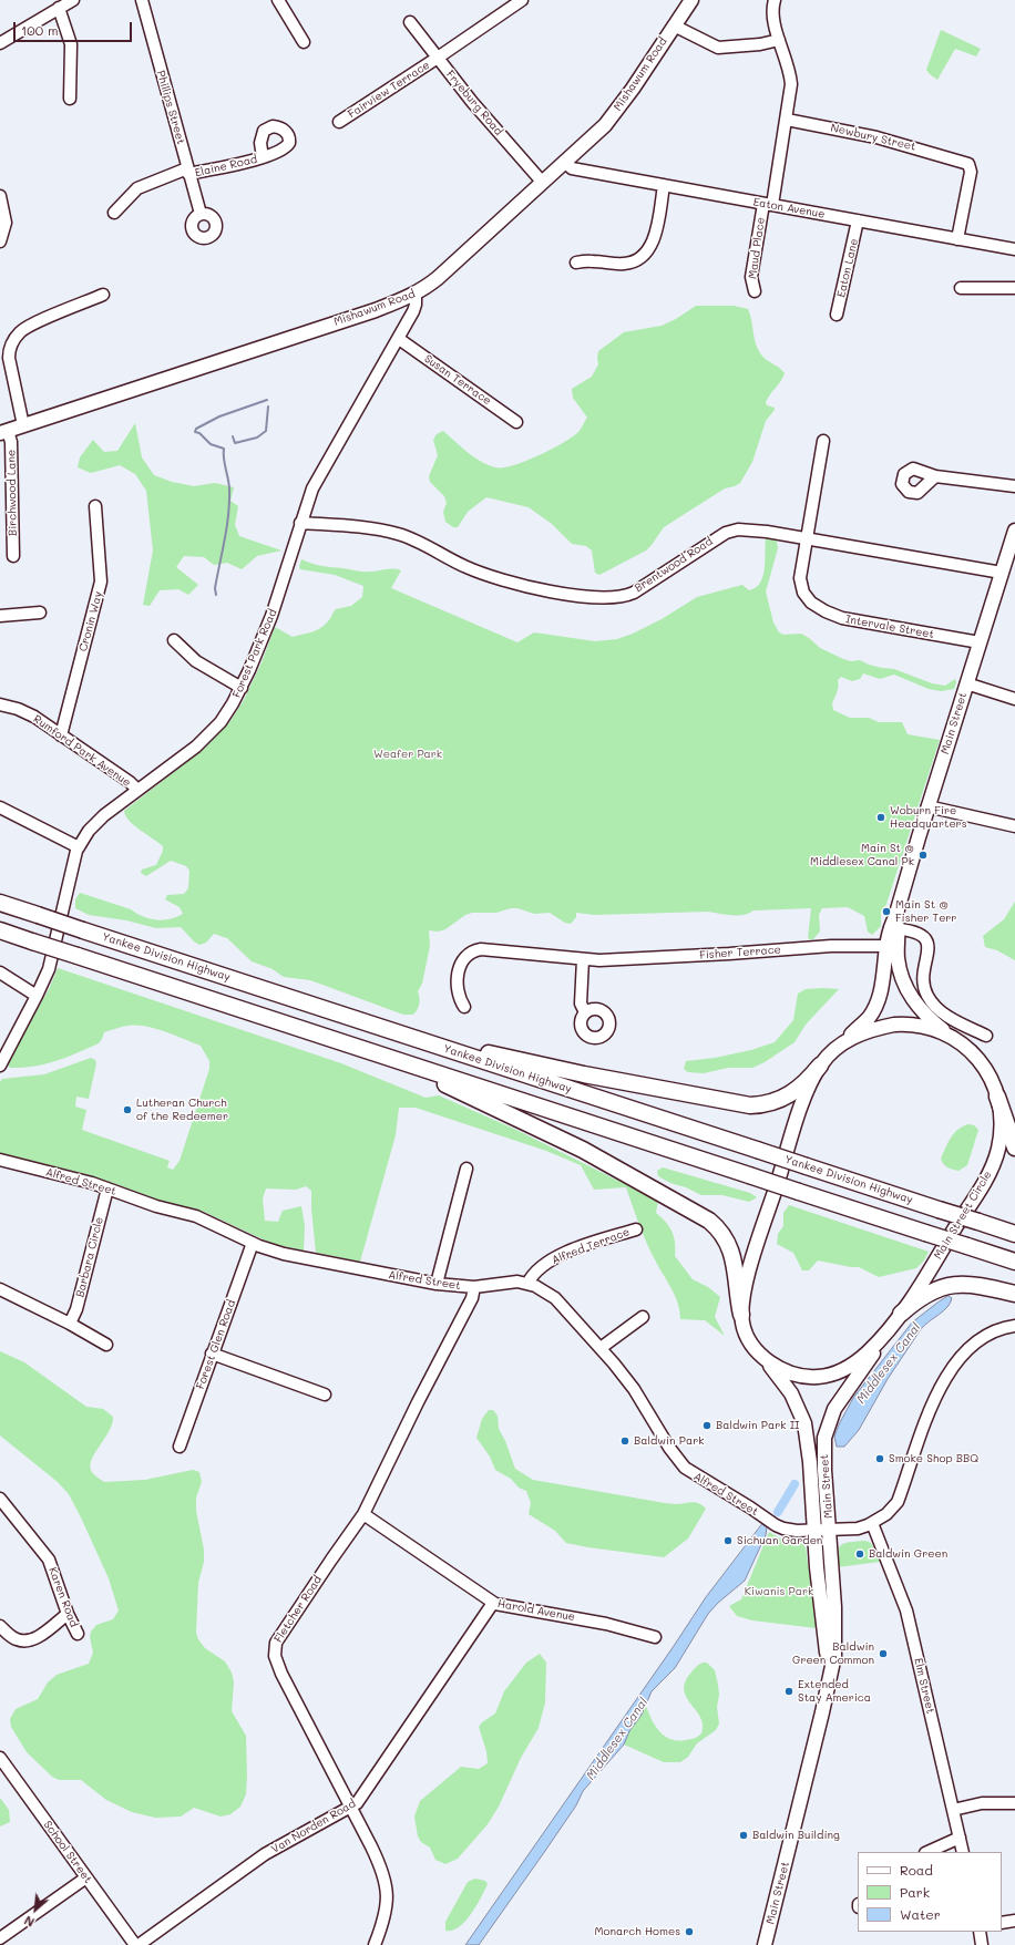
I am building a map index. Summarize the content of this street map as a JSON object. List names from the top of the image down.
{
  "streets": {
    "highway": ["Yankee Division Highway"],
    "main road": ["Mishawum Road", "Main Street", "Main Street Circle"],
    "street": [
      "Fairview Terrace",
      "Fryeburg Road",
      "Phillips Street",
      "Newbury Street",
      "Elaine Road",
      "Eaton Avenue",
      "Maud Place",
      "Eaton Lane",
      "Susan Terrace",
      "Birchwood Lane",
      "Brentwood Road",
      "Cronin Way",
      "Intervale Street",
      "Forest Park Road",
      "Rumford Park Avenue",
      "Fisher Terrace",
      "Alfred Street",
      "Alfred Terrace",
      "Barbara Circle",
      "Forest Glen Road",
      "Karen Road",
      "Fletcher Road",
      "Harold Avenue",
      "Elm Street",
      "Van Norden Road",
      "School Street"
    ]
  },
  "crossings": [
    ["Mishawum Road", "Fryeburg Road"],
    ["Mishawum Road", "Eaton Avenue"],
    ["Mishawum Road", "Birchwood Lane"],
    ["Mishawum Road", "Forest Park Road"],
    ["Fairview Terrace", "Fryeburg Road"],
    ["Phillips Street", "Elaine Road"],
    ["Newbury Street", "Eaton Avenue"],
    ["Eaton Avenue", "Maud Place"],
    ["Eaton Avenue", "Eaton Lane"],
    ["Susan Terrace", "Forest Park Road"],
    ["Brentwood Road", "Intervale Street"],
    ["Brentwood Road", "Forest Park Road"],
    ["Brentwood Road", "Main Street"],
    ["Cronin Way", "Rumford Park Avenue"],
    ["Intervale Street", "Main Street"],
    ["Forest Park Road", "Rumford Park Avenue"],
    ["Main Street", "Fisher Terrace"],
    ["Main Street", "Alfred Street"],
    ["Main Street", "Main Street Circle"],
    ["Alfred Street", "Alfred Terrace"],
    ["Alfred Street", "Barbara Circle"],
    ["Alfred Street", "Forest Glen Road"],
    ["Alfred Street", "Fletcher Road"],
    ["Fletcher Road", "Harold Avenue"],
    ["Fletcher Road", "Van Norden Road"],
    ["Harold Avenue", "Van Norden Road"]
  ],
  "water": ["Middlesex Canal"],
  "parks": ["Weafer Park", "Kiwanis Park"],
  "places": [
    "Woburn Fire Headquarters",
    "Main St @ Middlesex Canal Pk",
    "Main St @ Fisher Terr",
    "Lutheran Church of the Redeemer",
    "Baldwin Park II",
    "Baldwin Park",
    "Smoke Shop BBQ",
    "Sichuan Garden",
    "Baldwin Green",
    "Baldwin Green Common",
    "Extended Stay America",
    "Baldwin Building",
    "Monarch Homes"
  ],
  "legend": ["Road", "Park", "Water"],
  "scale_bar": "100 m",
  "north": "bottom left"
}
